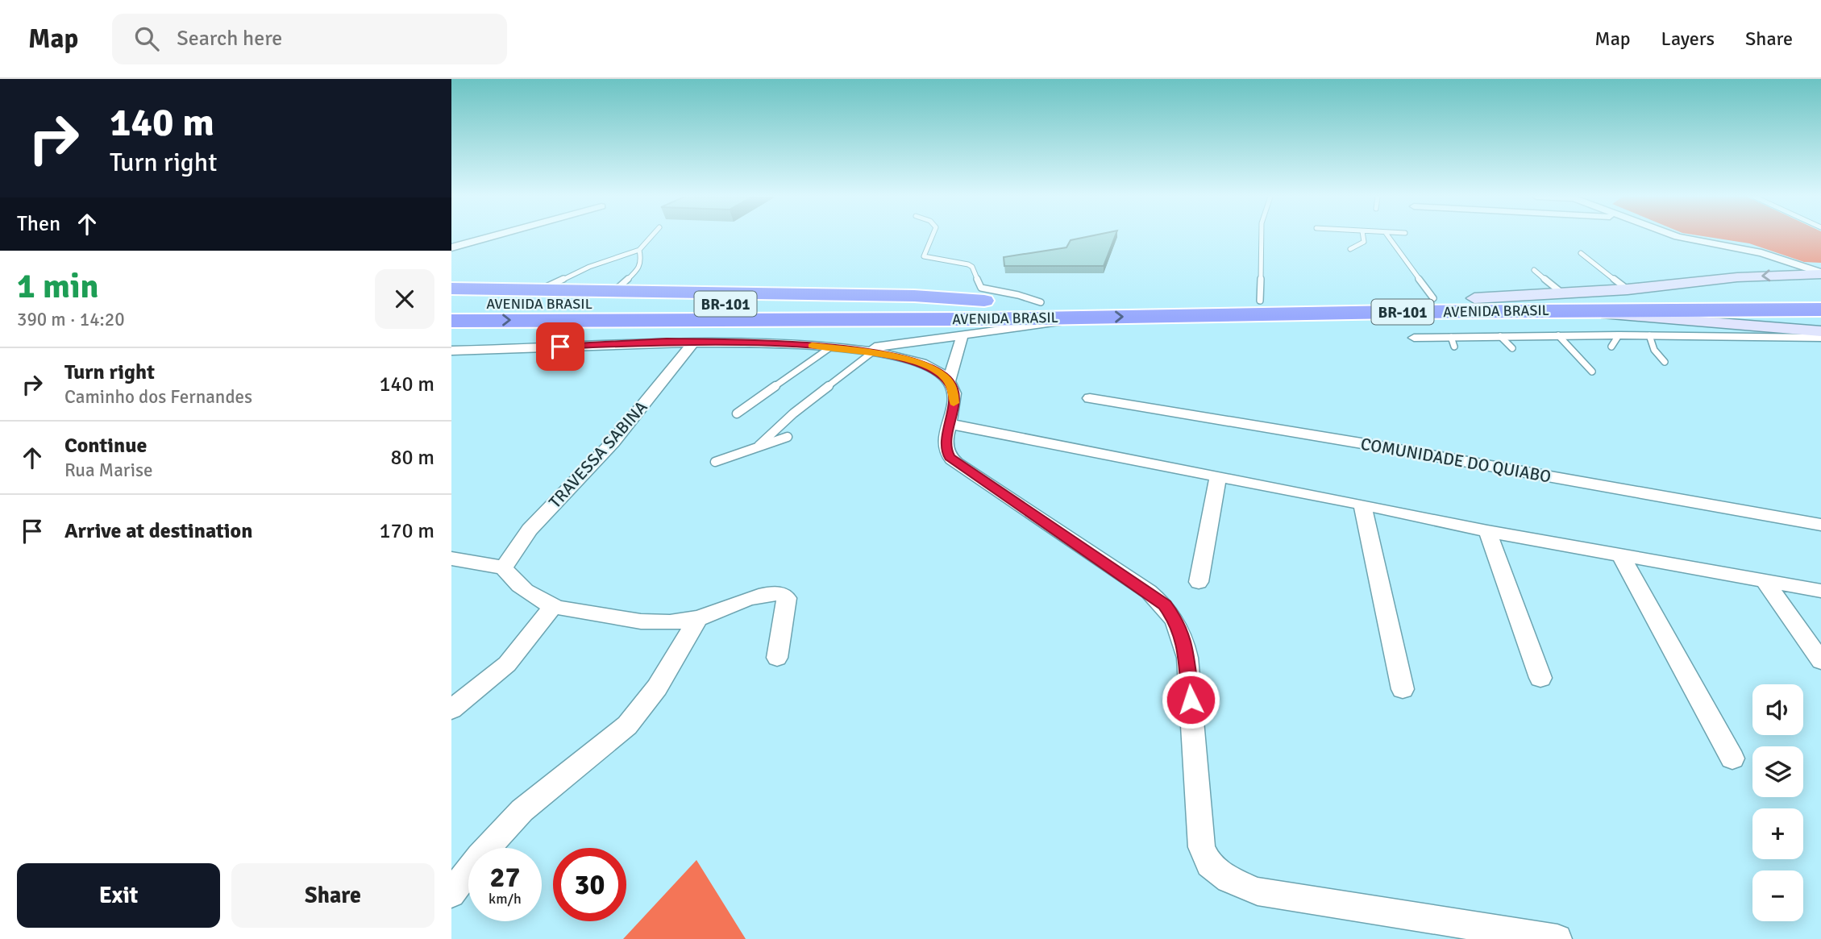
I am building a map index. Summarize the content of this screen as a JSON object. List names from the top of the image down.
{
  "streets": {
    "highway": ["AVENIDA BRASIL", "BR-101"],
    "street": ["TRAVESSA SABINA", "COMUNIDADE DO QUIABO"]
  },
  "page": {
    "header": "Map",
    "search": "Search here",
    "nav": ["Map", "Layers", "Share"],
    "turn": ["140 m", "Turn right"],
    "then": "Then",
    "heading": ["1 min", "390 m · 14:20"],
    "list": [
      {
        "name": "Turn right",
        "note": "Caminho dos Fernandes",
        "value": "140 m"
      },
      {
        "name": "Continue",
        "note": "Rua Marise",
        "value": "80 m"
      },
      {
        "name": "Arrive at destination",
        "value": "170 m"
      }
    ],
    "map_buttons": ["+", "−"],
    "speed": "27 km/h",
    "limit": "30",
    "buttons": ["Exit", "Share"]
  }
}
